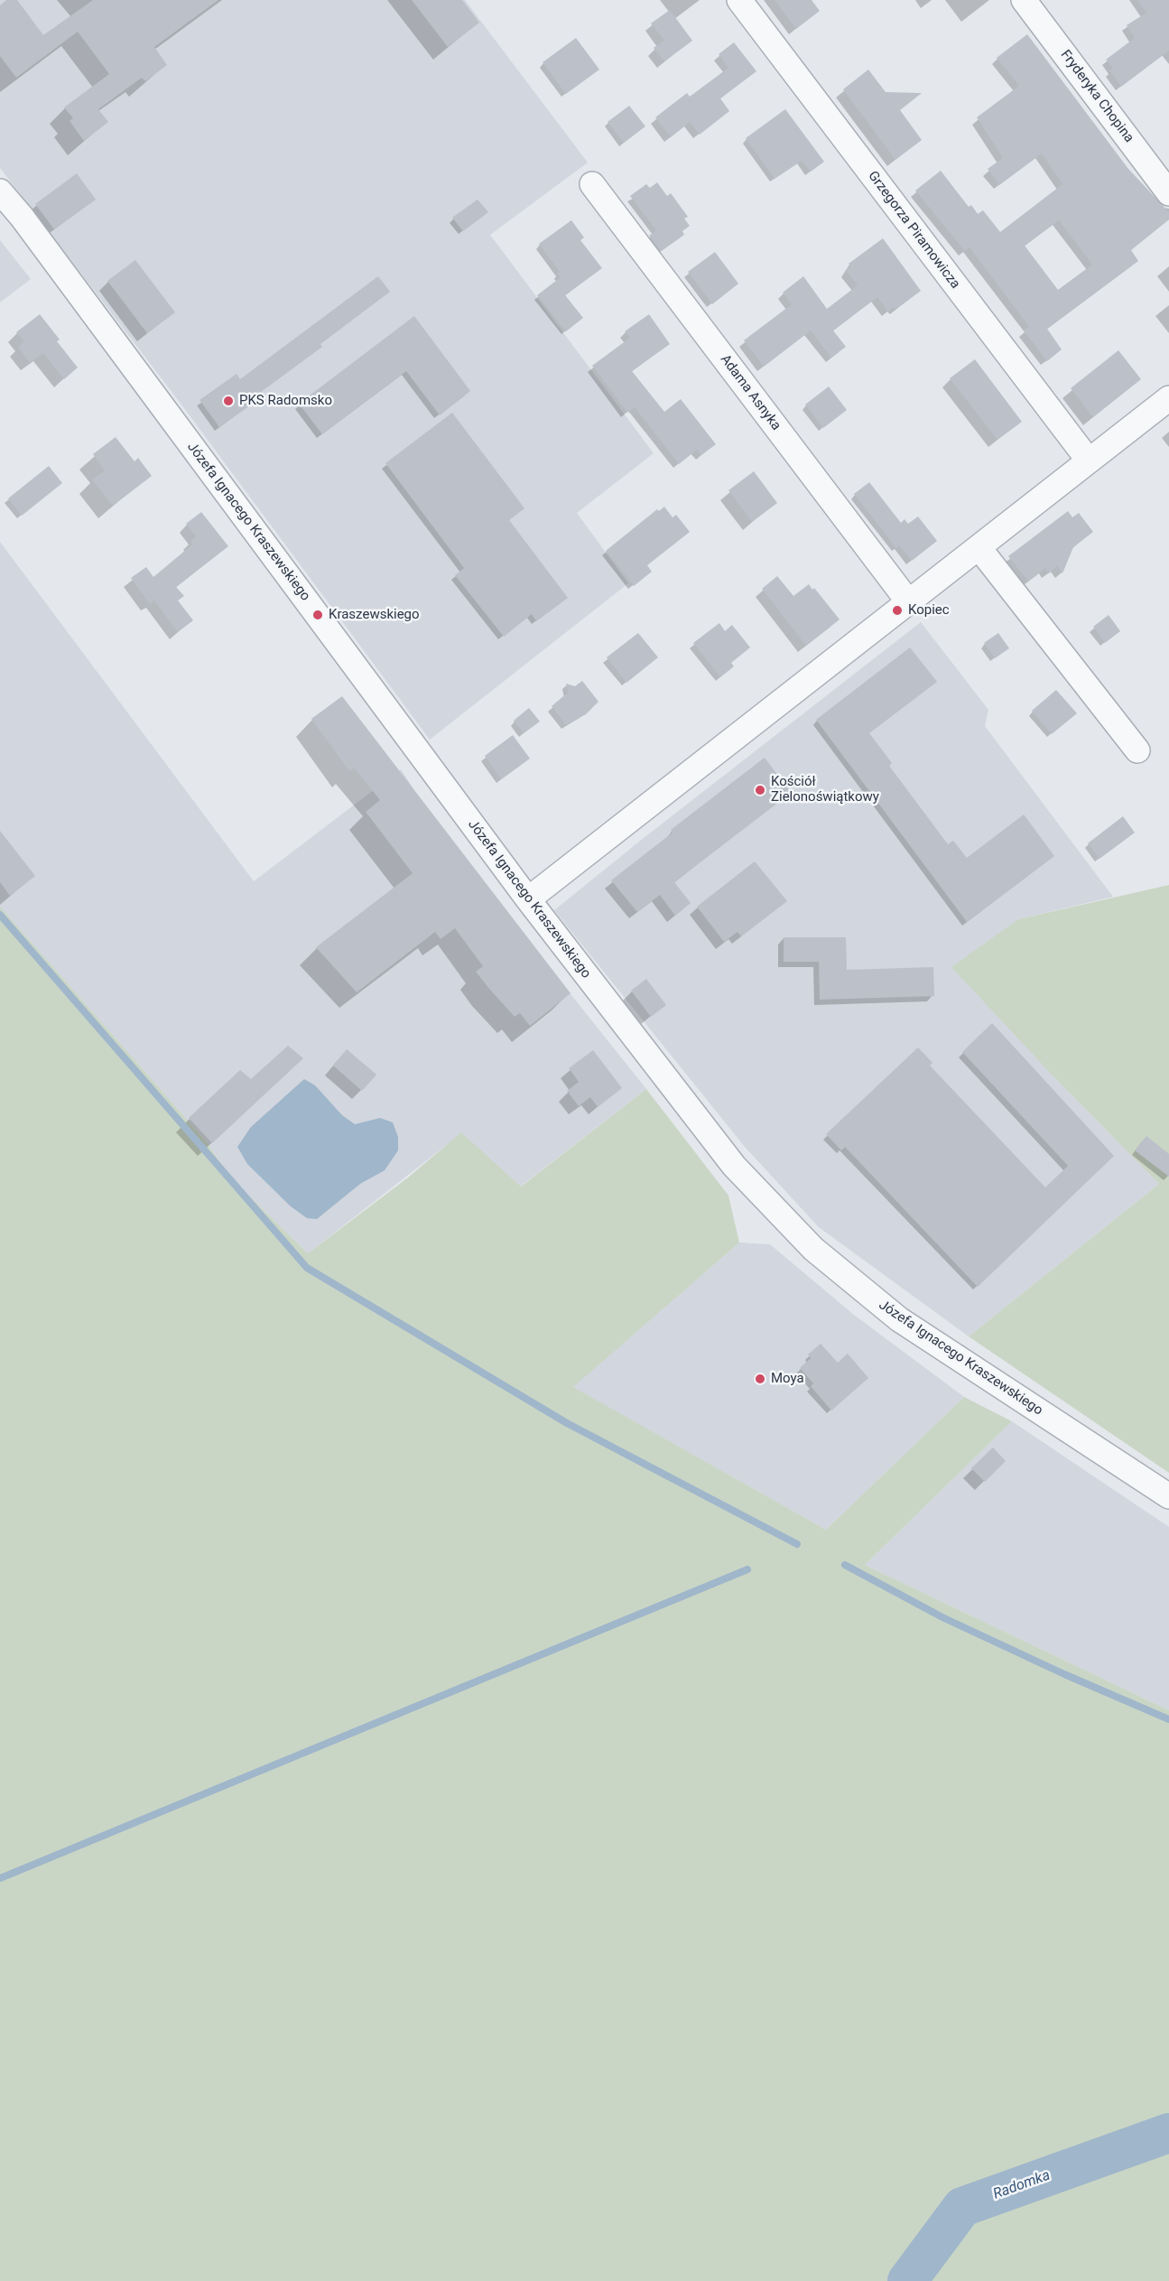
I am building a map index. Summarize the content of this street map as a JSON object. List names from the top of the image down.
{
  "streets": {
    "street": [
      "Fryderyka Chopina",
      "Grzegorza Piramowicza",
      "Adama Asnyka",
      "Józefa Ignacego Kraszewskiego"
    ]
  },
  "water": ["Radomka"],
  "places": [
    "PKS Radomsko",
    "Kopiec",
    "Kraszewskiego",
    "Kościół Zielonoświątkowy",
    "Moya"
  ]
}
